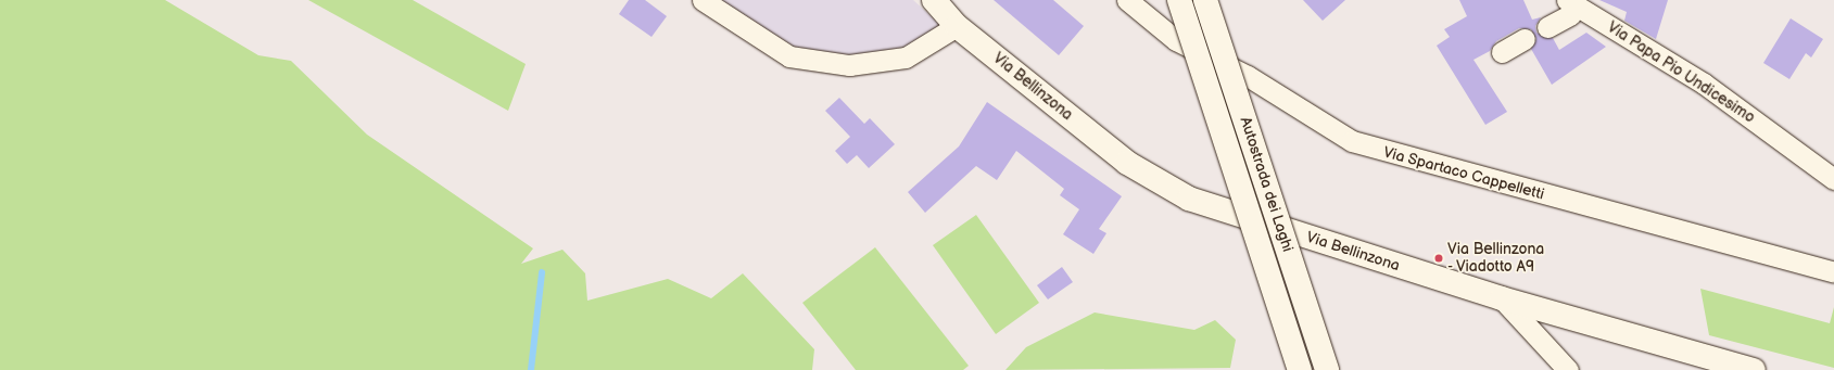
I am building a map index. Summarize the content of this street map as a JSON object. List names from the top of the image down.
{
  "streets": {
    "main road": ["Via Bellinzona", "Autostrada dei Laghi"],
    "street": ["Via Papa Pio Undicesimo", "Via Spartaco Cappelletti"]
  },
  "places": ["Via Bellinzona - Viadotto A9"]
}
